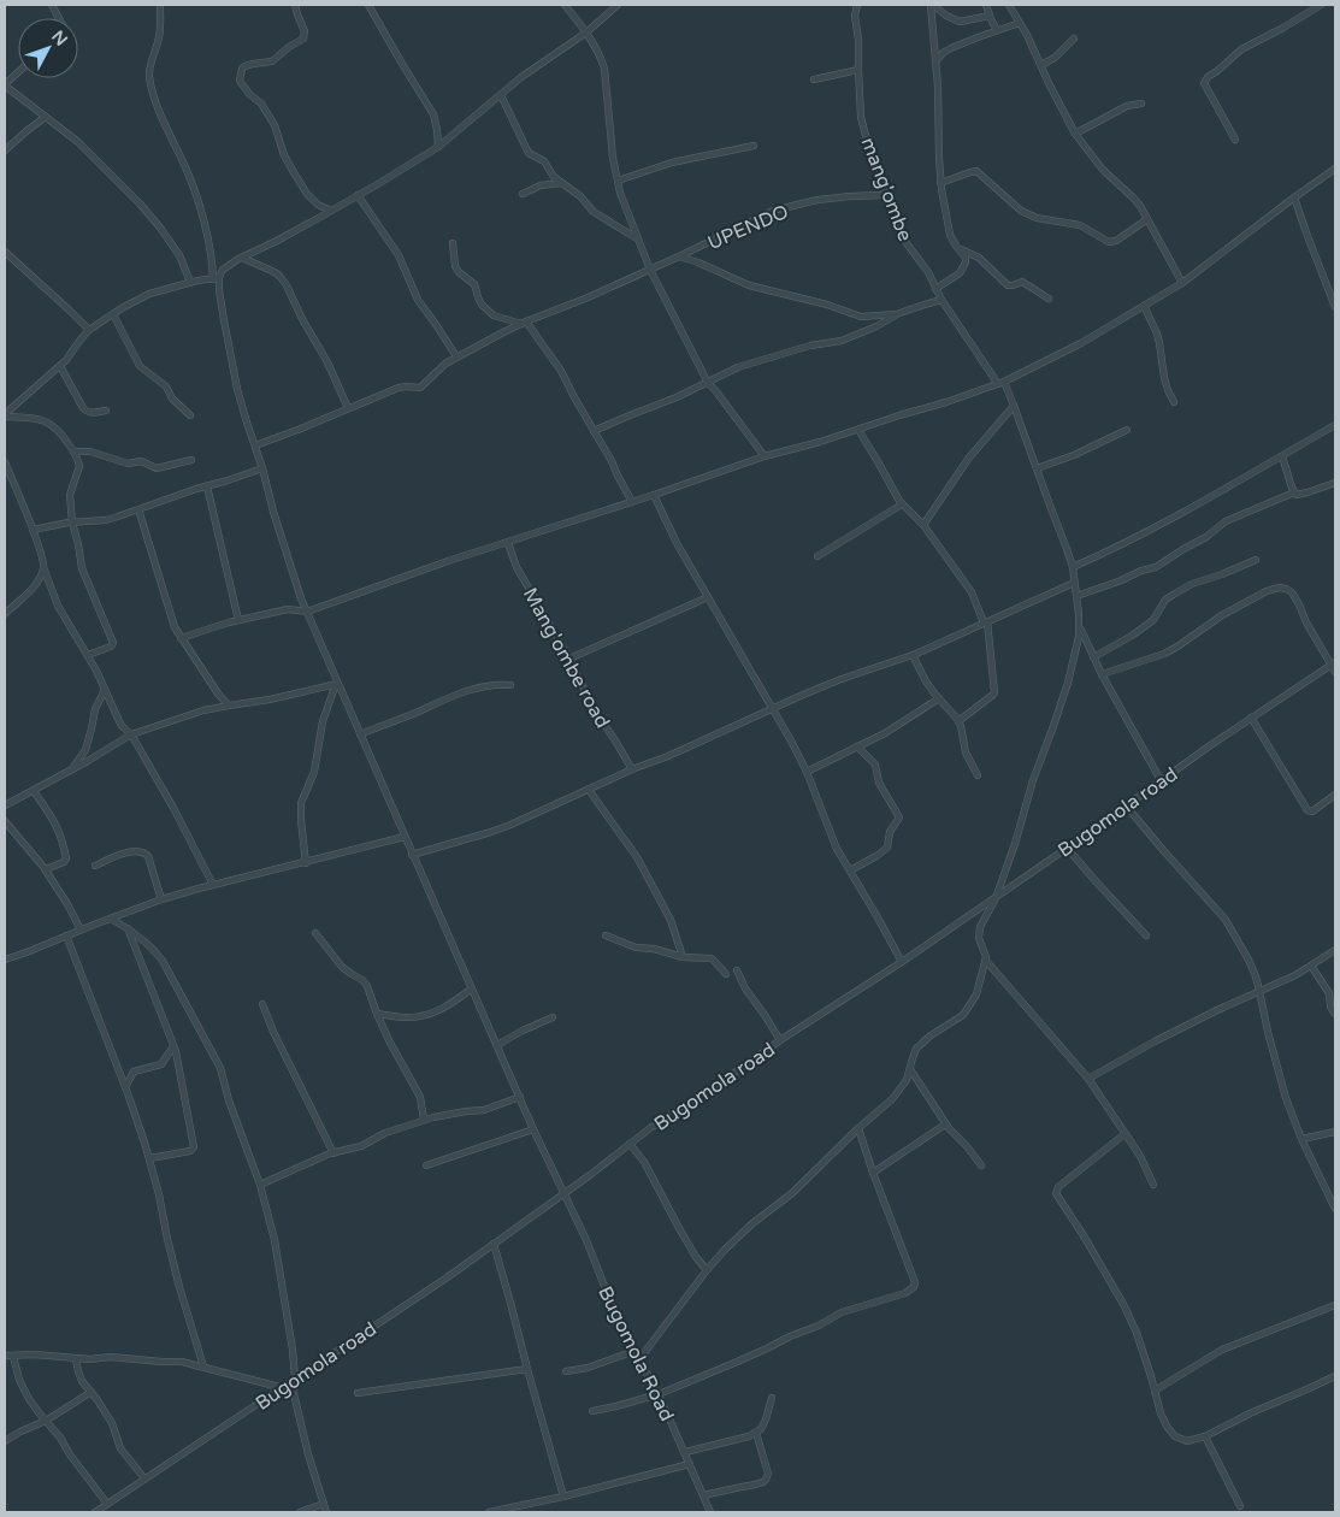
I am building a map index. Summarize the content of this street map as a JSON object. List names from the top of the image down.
{
  "streets": {
    "street": [
      "mang'ombe",
      "UPENDO",
      "Mang'ombe road",
      "Bugomola road",
      "Bugomola Road"
    ]
  },
  "crossings": [
    ["mang'ombe", "UPENDO"],
    ["UPENDO", "Bugomola Road"],
    ["Bugomola road", "Bugomola Road"]
  ],
  "north": "top right"
}
